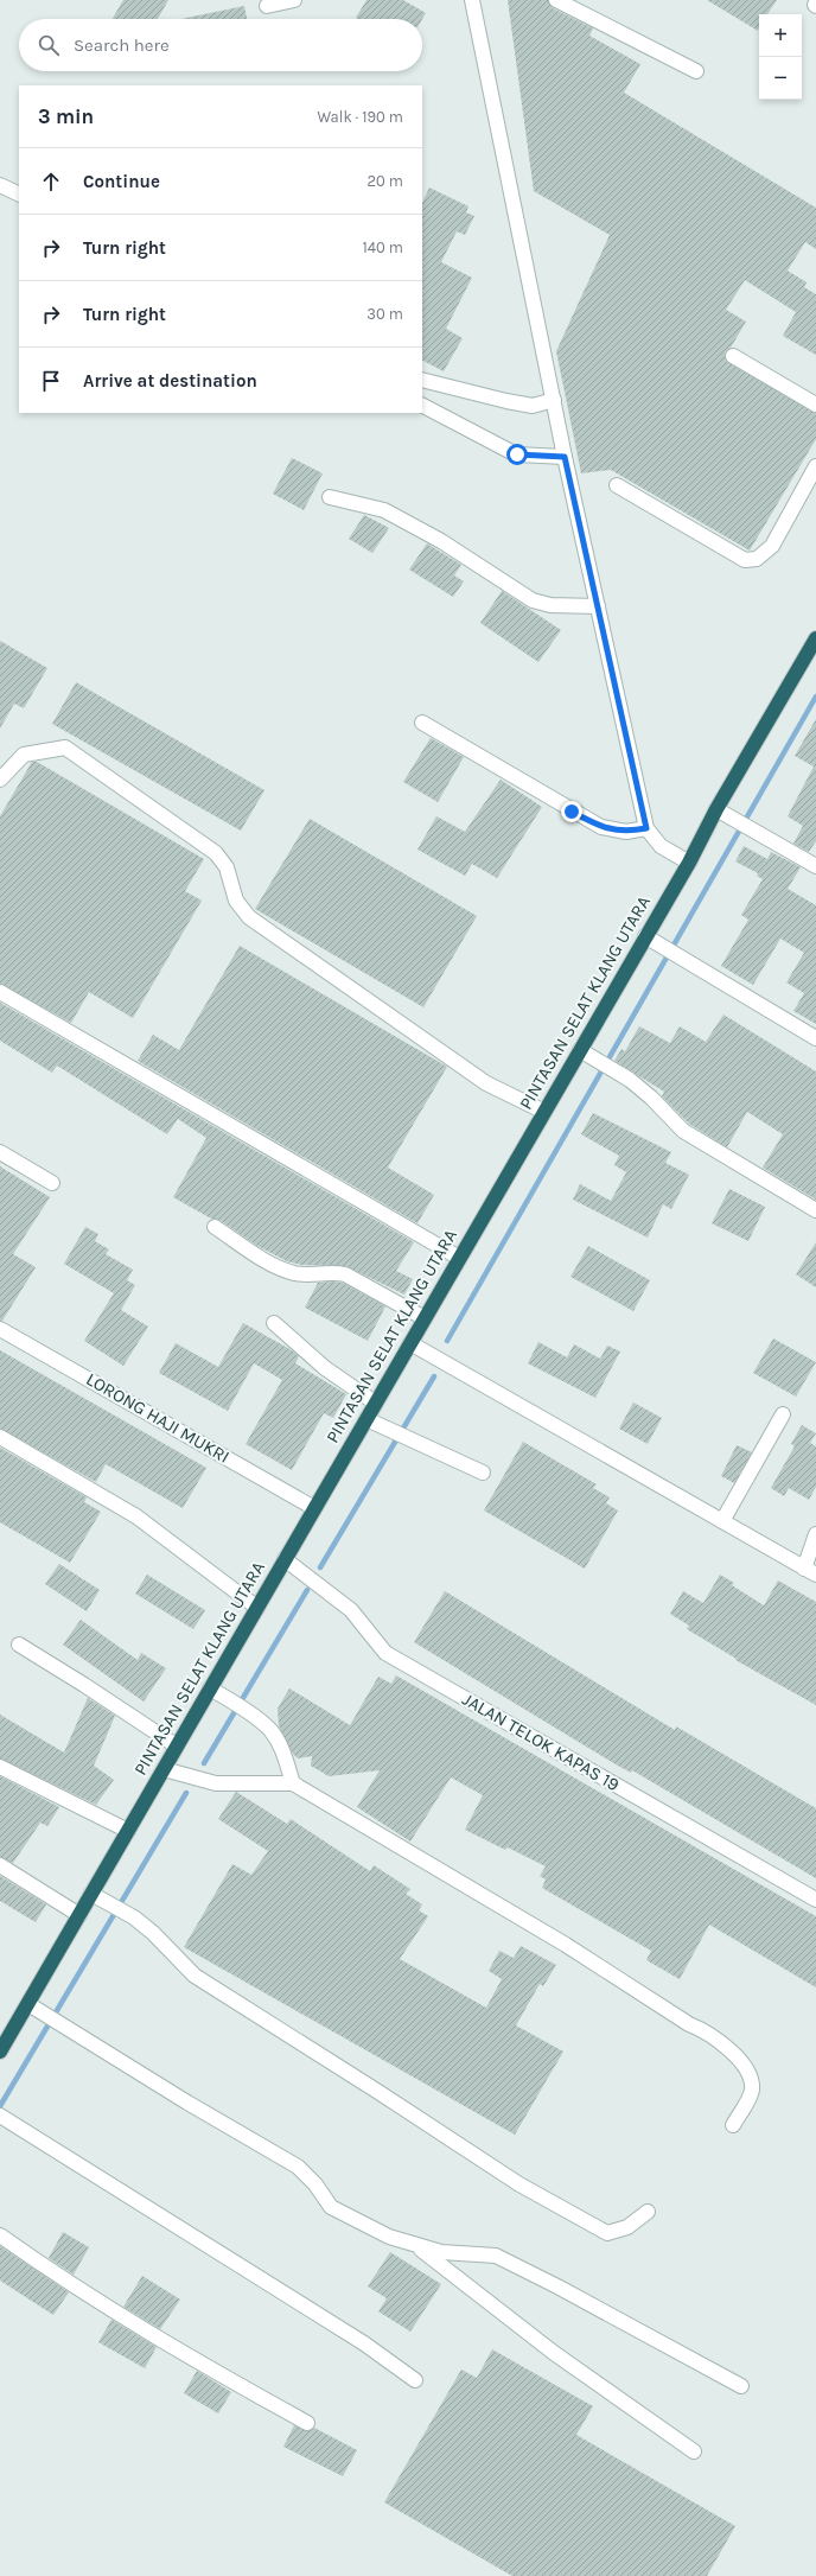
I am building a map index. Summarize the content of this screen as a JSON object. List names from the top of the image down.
{
  "streets": {
    "highway": ["PINTASAN SELAT KLANG UTARA"],
    "street": ["LORONG HAJI MUKRI", "JALAN TELOK KAPAS 19"]
  },
  "crossings": [
    ["PINTASAN SELAT KLANG UTARA", "LORONG HAJI MUKRI"],
    ["PINTASAN SELAT KLANG UTARA", "JALAN TELOK KAPAS 19"]
  ],
  "page": {
    "map_buttons": ["+", "−"],
    "search": "Search here",
    "heading": ["3 min", "Walk · 190 m"],
    "list": [
      ["Continue", "20 m"],
      ["Turn right", "140 m"],
      ["Turn right", "30 m"],
      "Arrive at destination"
    ]
  }
}
